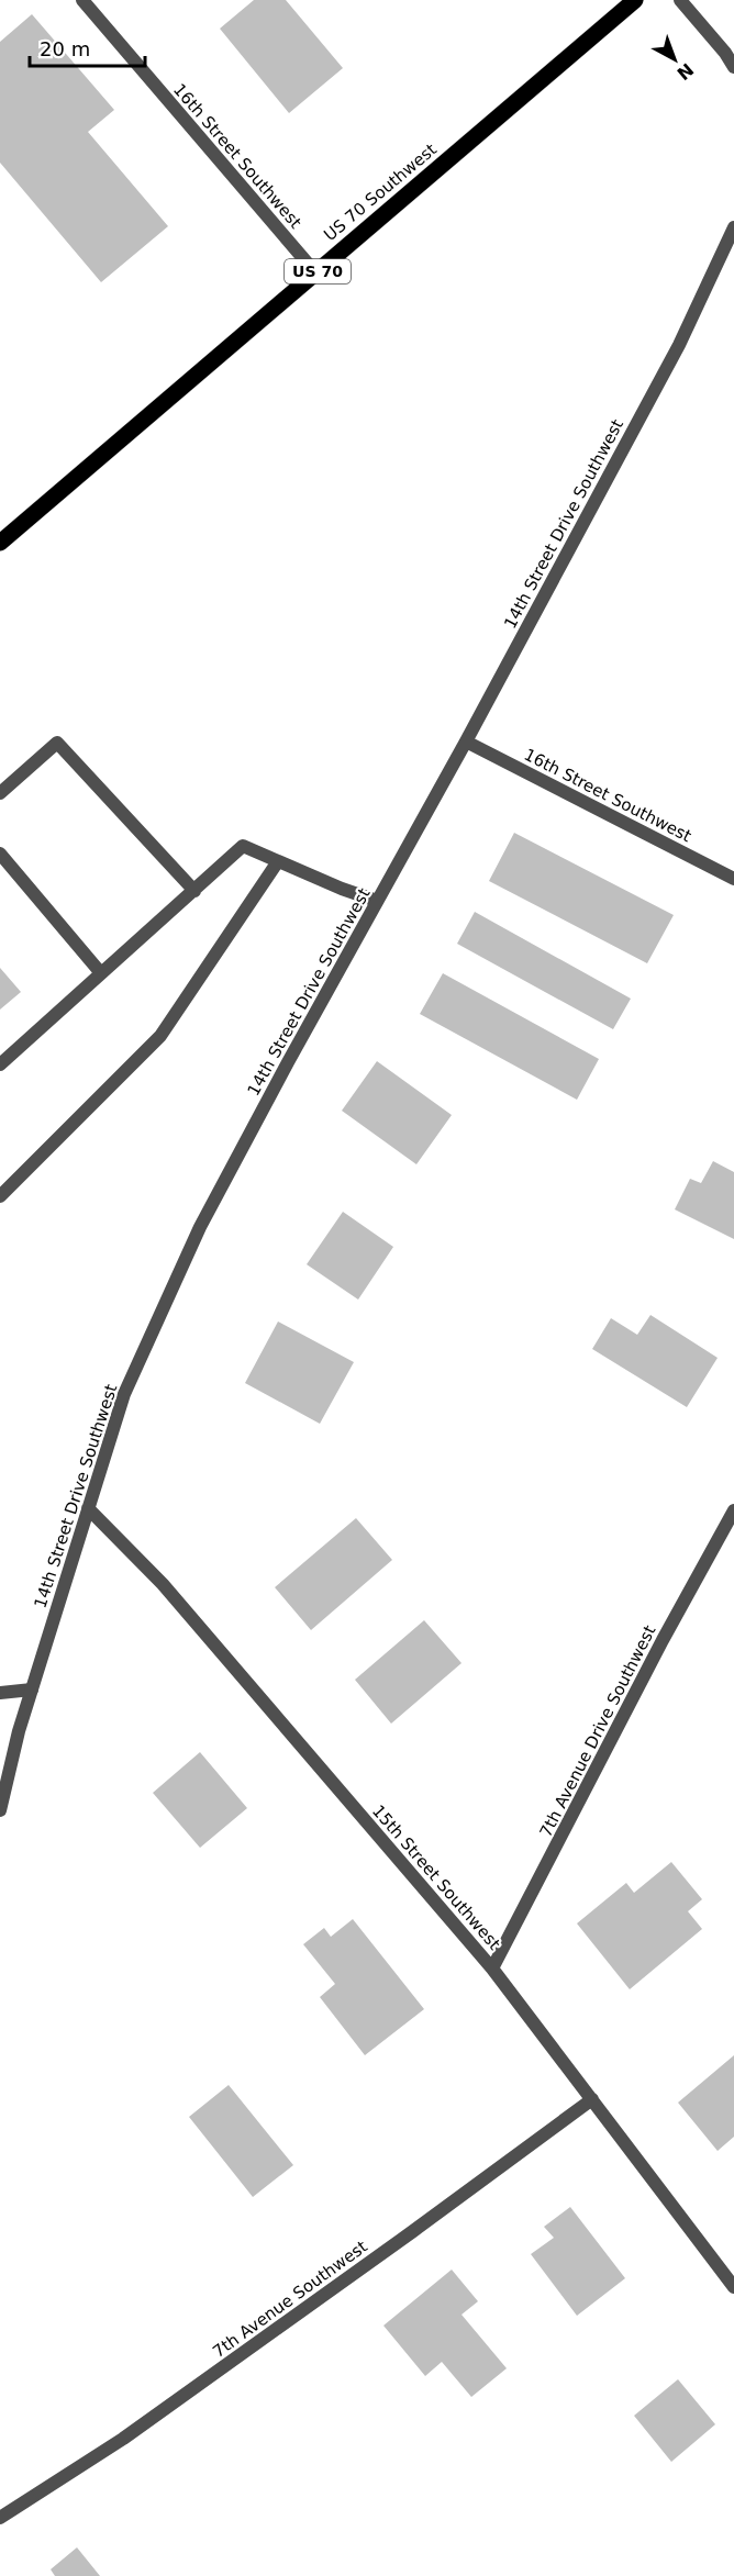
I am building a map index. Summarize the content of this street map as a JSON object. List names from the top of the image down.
{
  "streets": {
    "main road": ["US 70 Southwest", "US 70"],
    "street": [
      "16th Street Southwest",
      "14th Street Drive Southwest",
      "7th Avenue Drive Southwest",
      "15th Street Southwest",
      "7th Avenue Southwest"
    ]
  },
  "crossings": [
    ["16th Street Southwest", "US 70 Southwest"],
    ["16th Street Southwest", "14th Street Drive Southwest"],
    ["14th Street Drive Southwest", "15th Street Southwest"],
    ["7th Avenue Drive Southwest", "15th Street Southwest"],
    ["15th Street Southwest", "7th Avenue Southwest"]
  ],
  "scale_bar": "20 m",
  "north": "bottom right"
}
